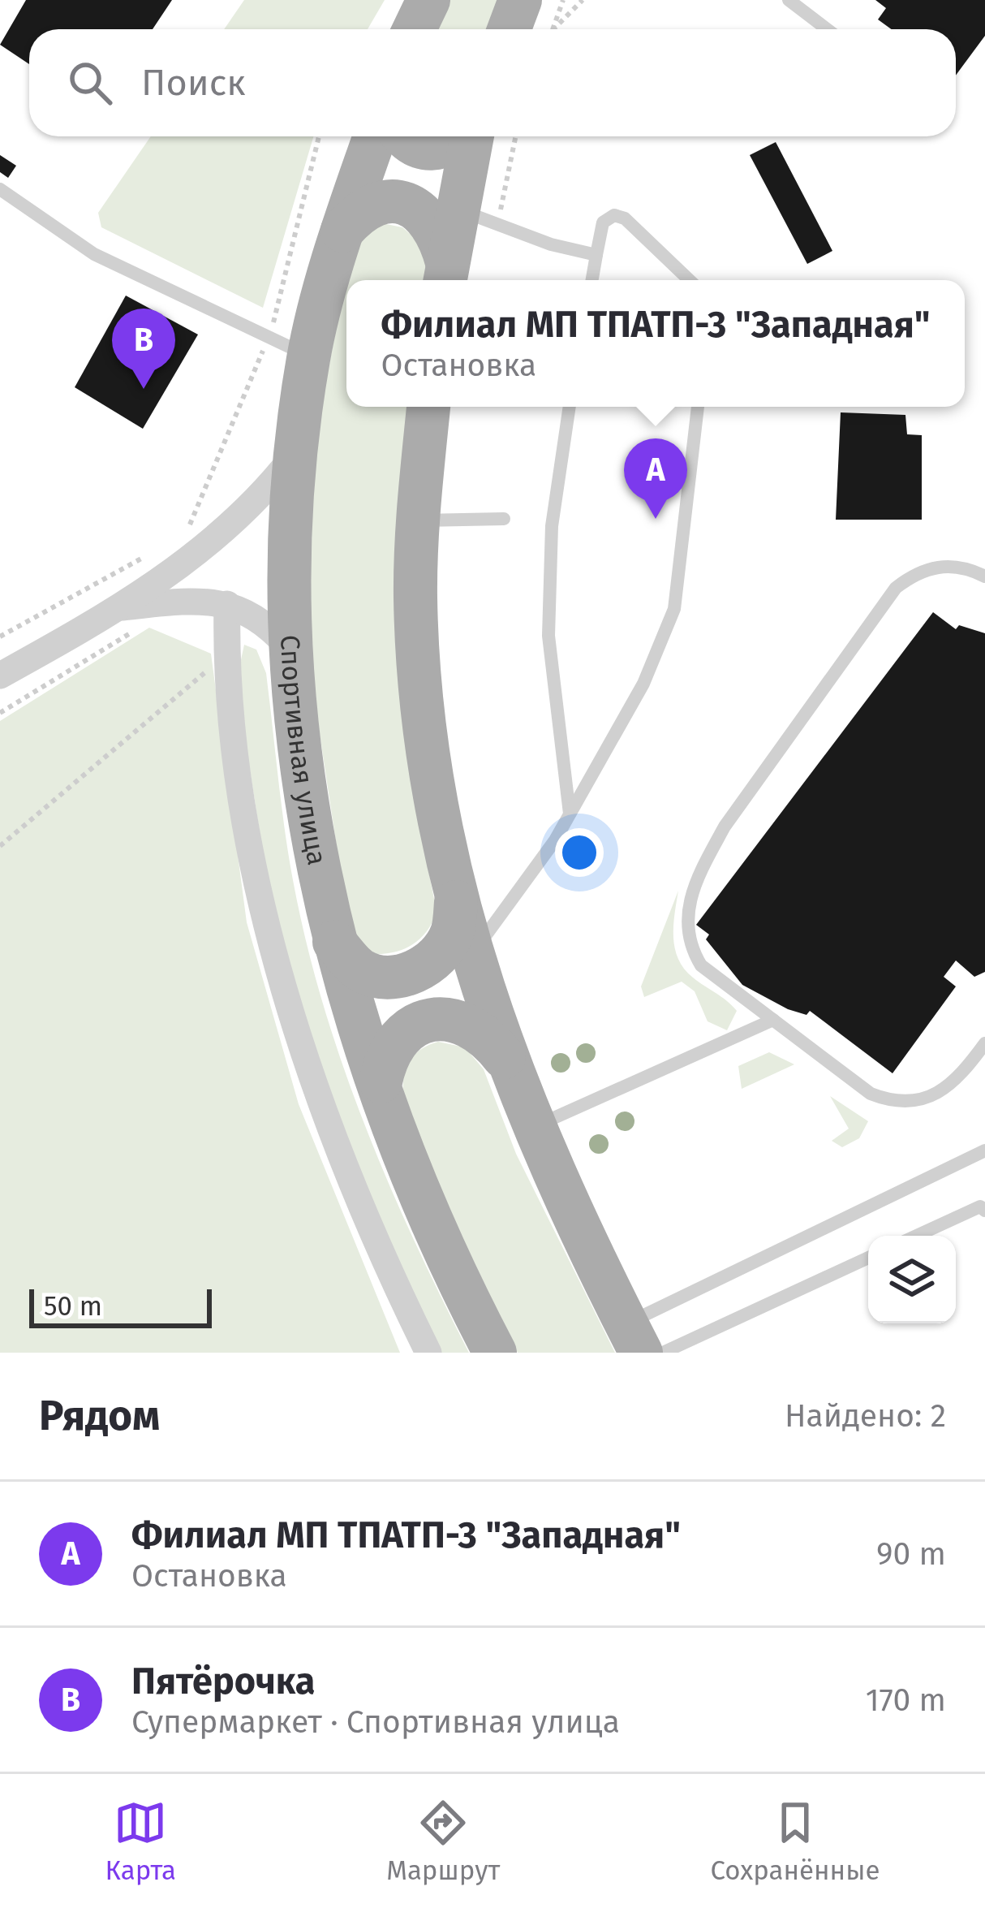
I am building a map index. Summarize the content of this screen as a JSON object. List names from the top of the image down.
{
  "streets": {
    "main road": ["Спортивная улица"]
  },
  "scale_bar": "50 m",
  "page": {
    "search": "Поиск",
    "popup": ["Филиал МП ТПАТП-3 \"Западная\"", "Остановка"],
    "pins": ["B", "A"],
    "scale": "50 m",
    "heading": ["Рядом", "Найдено: 2"],
    "list": [
      {
        "mark": "A",
        "name": "Филиал МП ТПАТП-3 \"Западная\"",
        "note": "Остановка",
        "value": "90 m"
      },
      {
        "mark": "B",
        "name": "Пятёрочка",
        "note": "Супермаркет · Спортивная улица",
        "value": "170 m"
      }
    ],
    "nav": ["Карта", "Маршрут", "Сохранённые"]
  }
}
